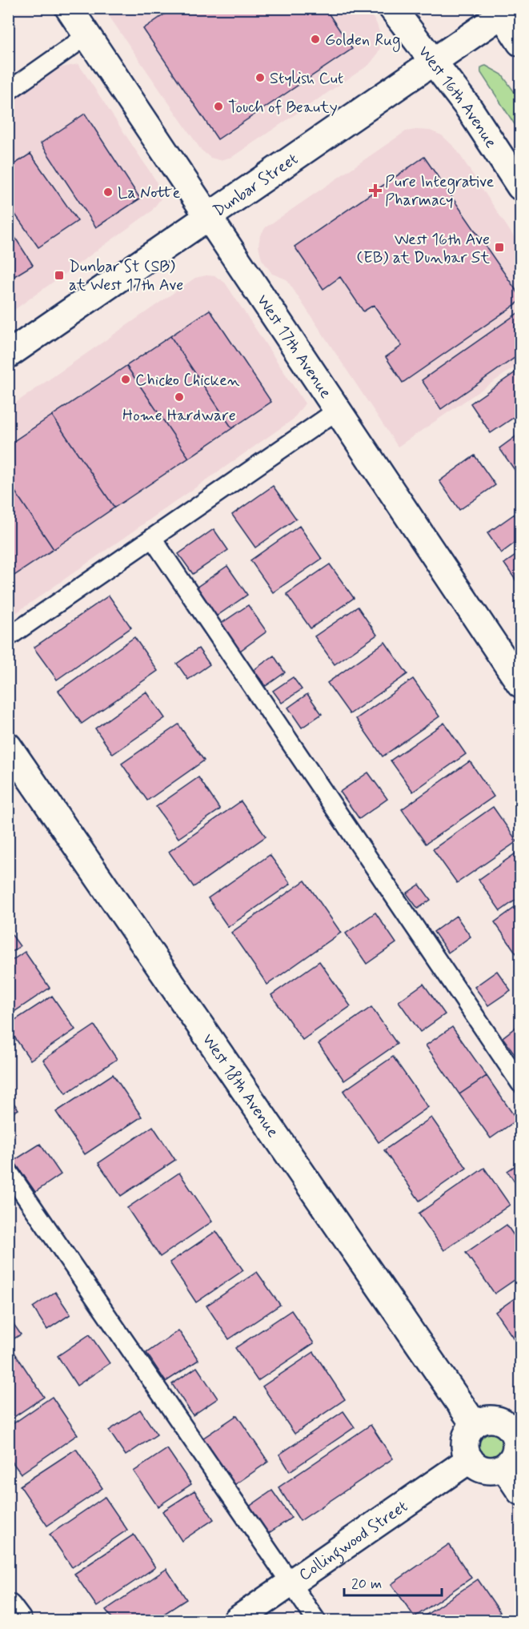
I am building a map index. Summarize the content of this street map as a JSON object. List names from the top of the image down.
{
  "streets": {
    "street": [
      "West 16th Avenue",
      "Dunbar Street",
      "West 17th Avenue",
      "West 18th Avenue",
      "Collingwood Street"
    ]
  },
  "crossings": [
    ["West 16th Avenue", "Dunbar Street"],
    ["Dunbar Street", "West 17th Avenue"],
    ["West 18th Avenue", "Collingwood Street"]
  ],
  "places": {
    "other": [
      "Golden Rug",
      "Stylish Cut",
      "Touch of Beauty",
      "La Notte",
      "Chicko Chicken",
      "Home Hardware"
    ],
    "health": ["Pure Integrative Pharmacy"],
    "transit": ["West 16th Ave (EB) at Dunbar St", "Dunbar St (SB) at West 17th Ave"]
  },
  "scale_bar": "20 m"
}
